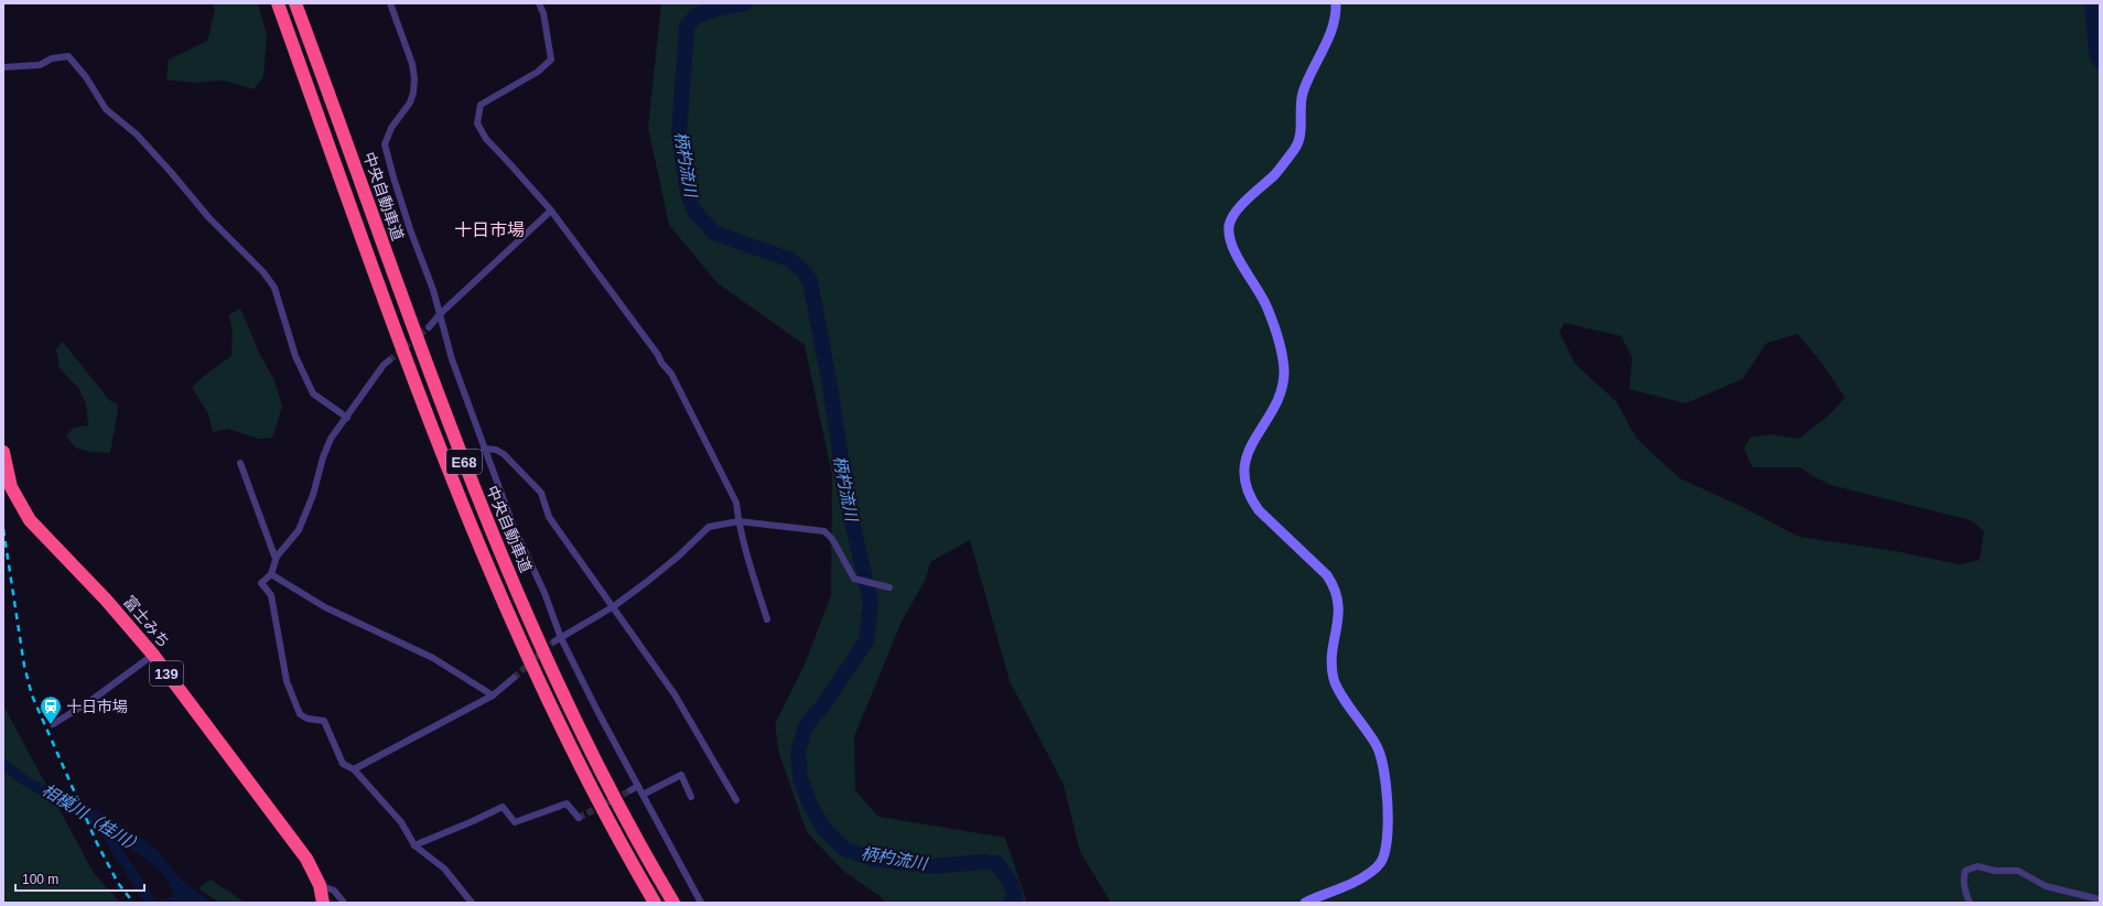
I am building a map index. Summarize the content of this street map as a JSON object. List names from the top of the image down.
{
  "streets": {
    "highway": [
      "中央自動車道",
      "E68",
      "富士みち",
      "139"
    ]
  },
  "districts": ["十日市場"],
  "water": ["柄杓流川", "相模川（桂川）"],
  "places": {
    "station": ["十日市場"]
  },
  "scale_bar": "100 m"
}
